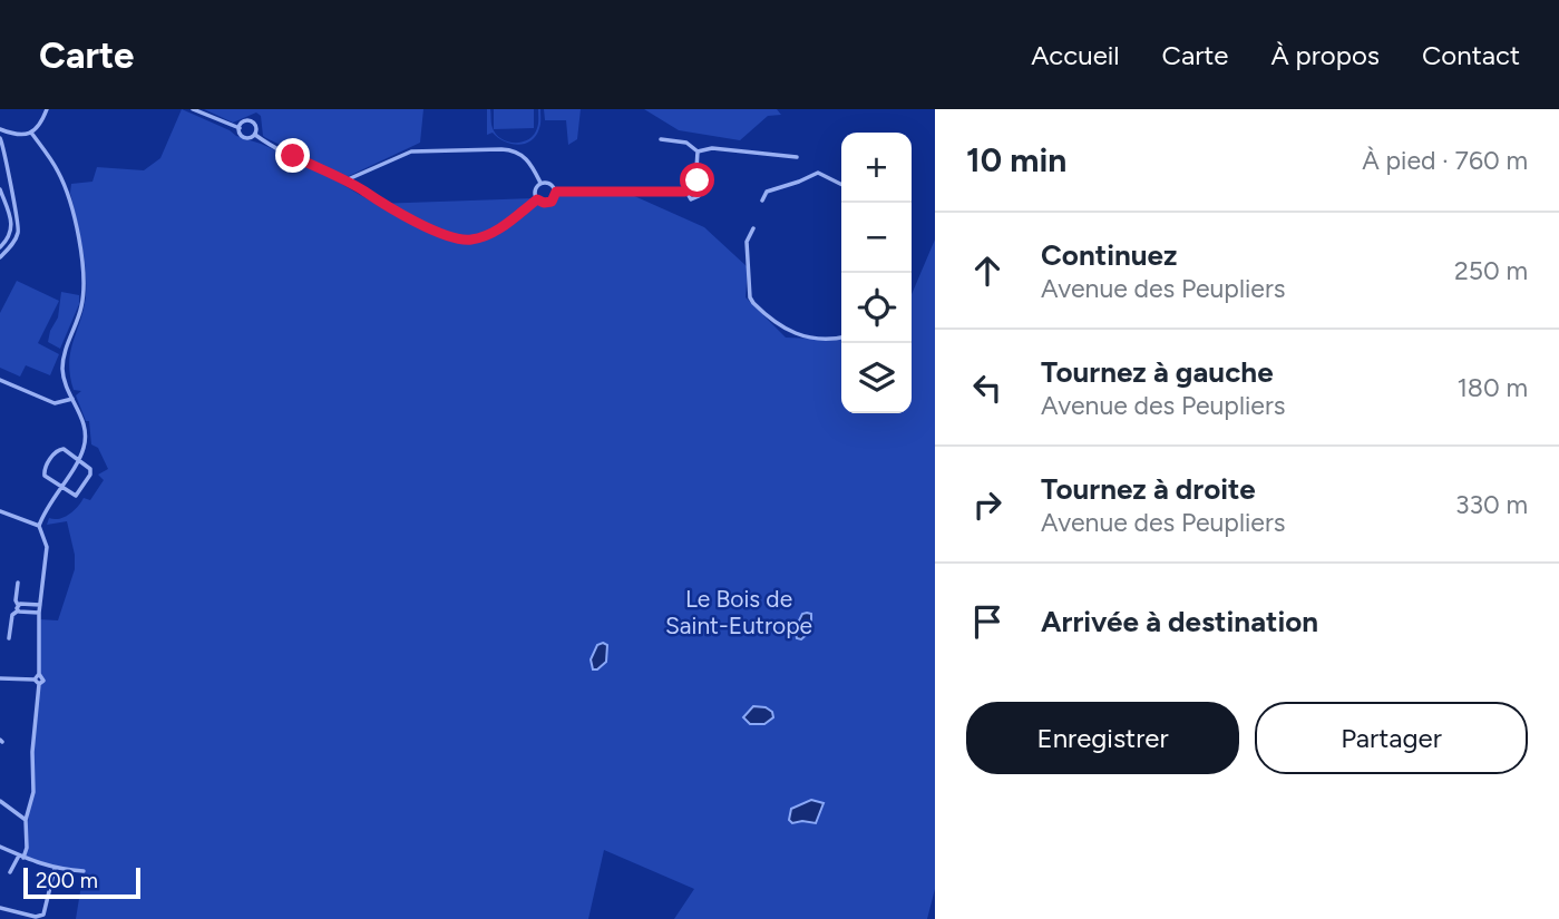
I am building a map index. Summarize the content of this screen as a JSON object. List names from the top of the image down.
{
  "parks": ["Le Bois de Saint-Eutrope"],
  "scale_bar": "200 m",
  "page": {
    "header": "Carte",
    "nav": [
      "Accueil",
      "Carte",
      "À propos",
      "Contact"
    ],
    "heading": ["10 min", "À pied · 760 m"],
    "map_buttons": ["+", "−"],
    "list": [
      ["Continuez", "Avenue des Peupliers", "250 m"],
      ["Tournez à gauche", "Avenue des Peupliers", "180 m"],
      ["Tournez à droite", "Avenue des Peupliers", "330 m"],
      "Arrivée à destination"
    ],
    "buttons": ["Enregistrer", "Partager"],
    "scale": "200 m"
  }
}
